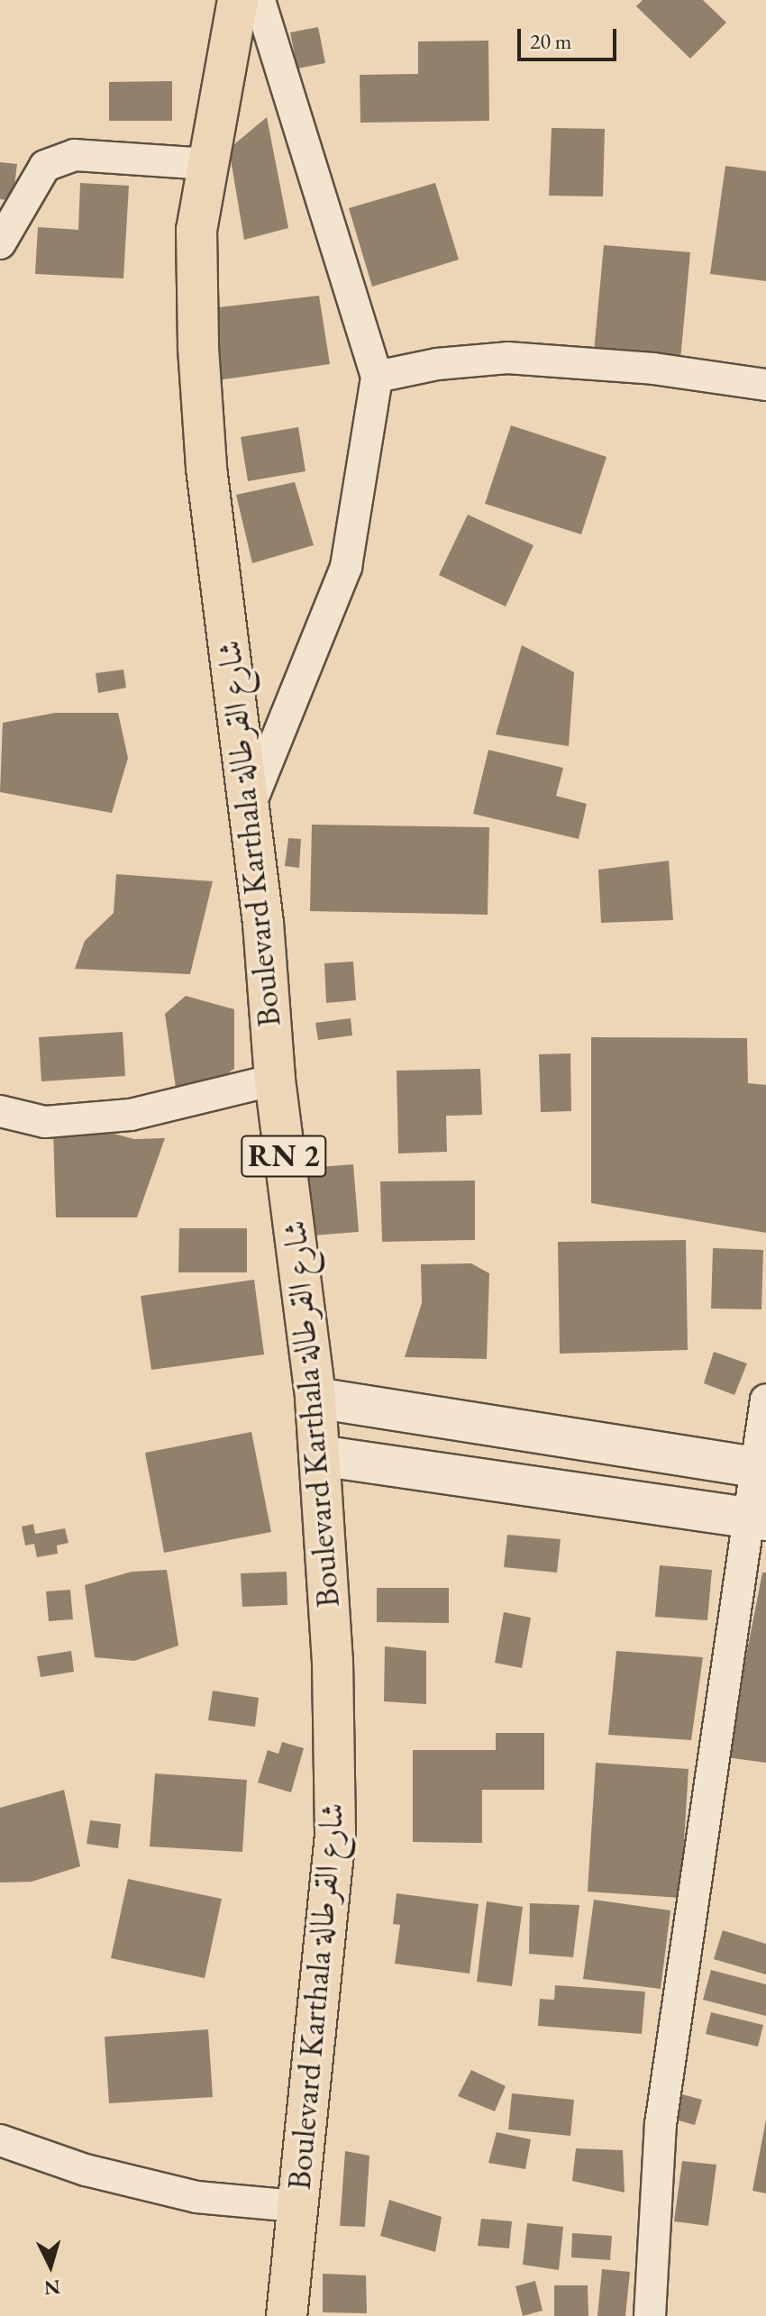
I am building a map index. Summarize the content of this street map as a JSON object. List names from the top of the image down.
{
  "streets": {
    "main road": ["Boulevard Karthala شارع القرطالة", "RN 2"]
  },
  "scale_bar": "20 m",
  "north": "bottom"
}
